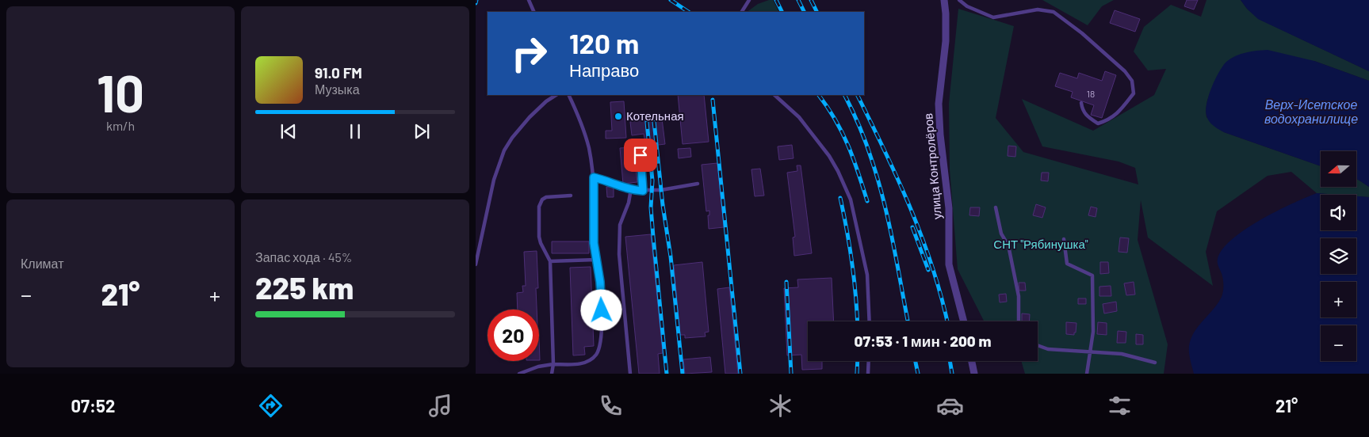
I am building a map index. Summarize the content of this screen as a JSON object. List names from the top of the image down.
{
  "streets": {
    "street": ["улица Контролёров"]
  },
  "water": ["Верх-Исетское водохранилище"],
  "parks": ["СНТ \"Рябинушка\""],
  "places": ["Котельная"],
  "house_numbers": ["18"],
  "north": "left",
  "page": {
    "tile": [
      ["10", "km/h"],
      "Климат",
      ["Запас хода · 45%", "225 km"]
    ],
    "turn": ["120 m", "Направо"],
    "song": ["91.0 FM", "Музыка"],
    "map_buttons": ["+", "−"],
    "heat": ["−", "21°", "+"],
    "limit": "20",
    "trip": "07:53 · 1 мин · 200 m",
    "tabs": ["07:52", "21°"]
  }
}
